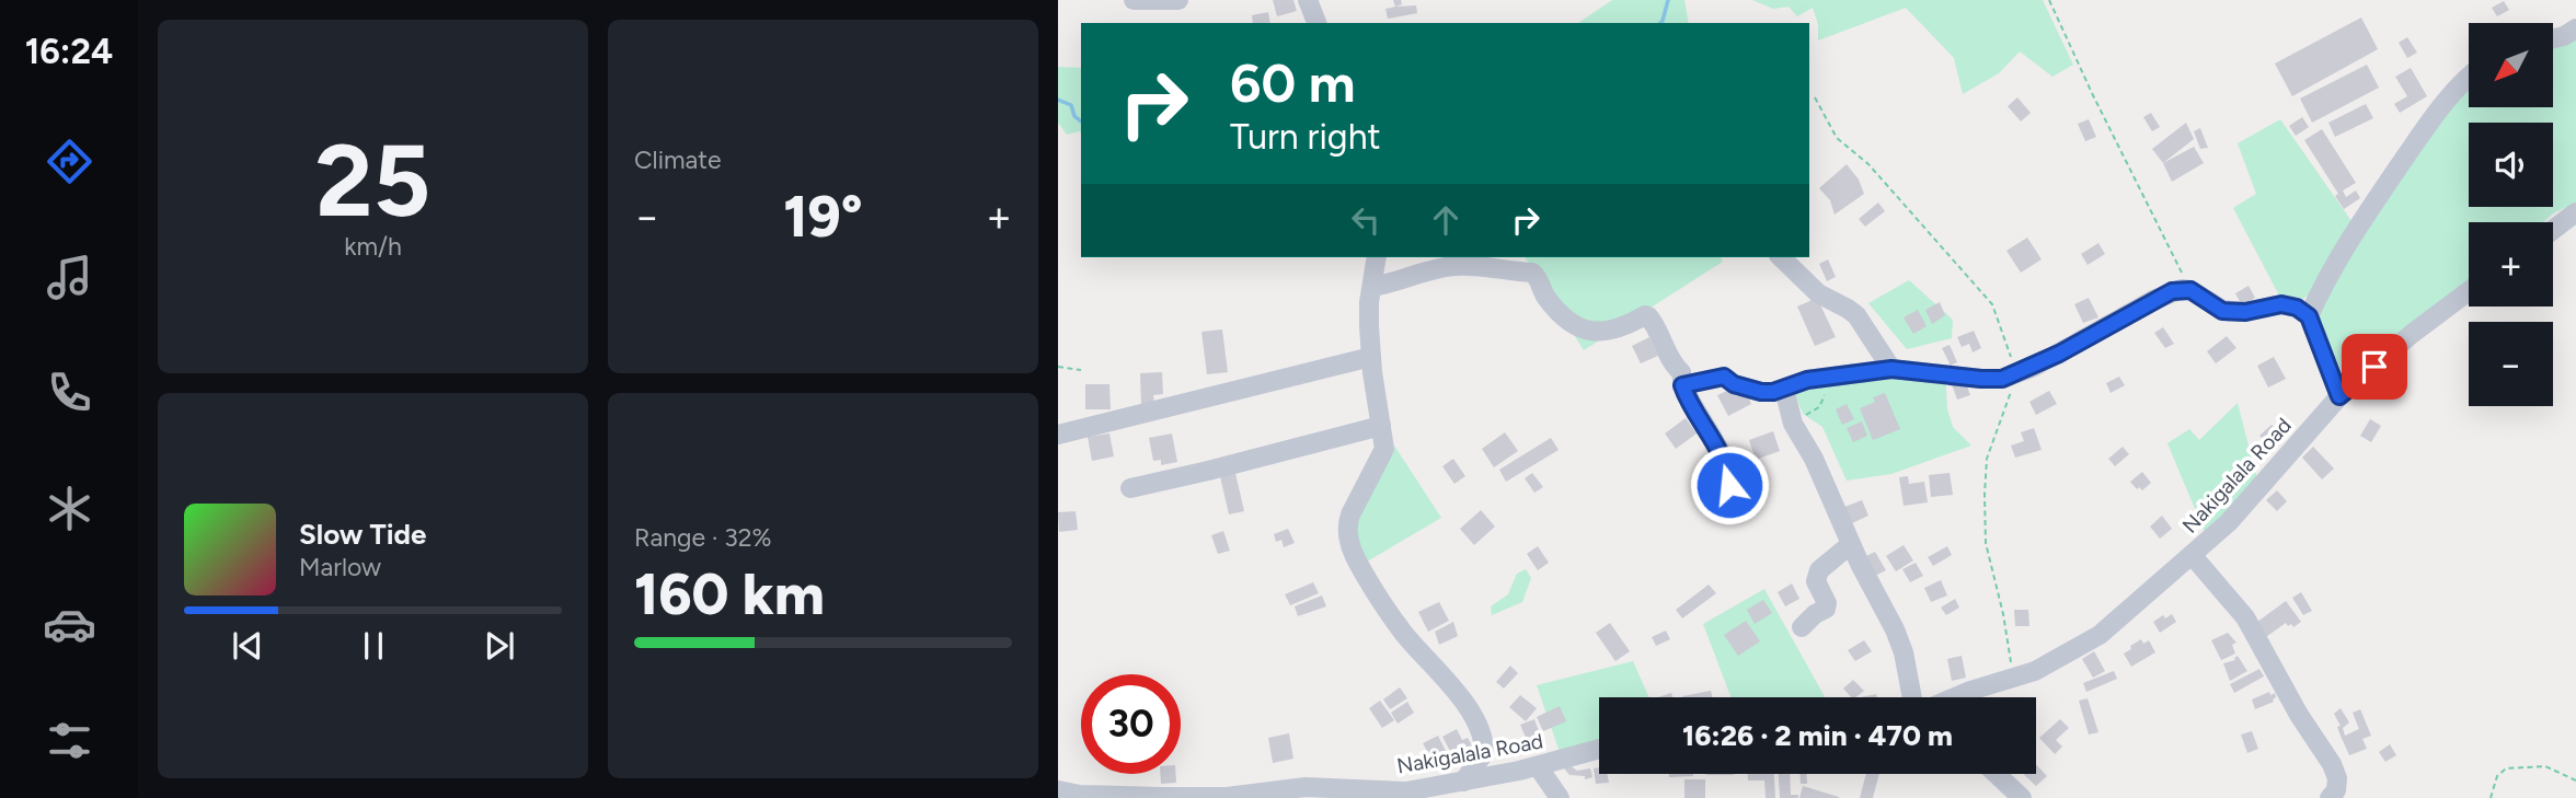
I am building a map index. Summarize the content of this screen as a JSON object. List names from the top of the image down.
{
  "streets": {
    "street": ["Nakigalala Road"]
  },
  "north": "bottom left",
  "page": {
    "tabs": "16:24",
    "tile": [
      ["25", "km/h"],
      "Climate",
      ["Range · 32%", "160 km"]
    ],
    "map_buttons": ["+", "−"],
    "turn": ["60 m", "Turn right"],
    "heat": ["−", "19°", "+"],
    "song": ["Slow Tide", "Marlow"],
    "limit": "30",
    "trip": "16:26 · 2 min · 470 m"
  }
}
